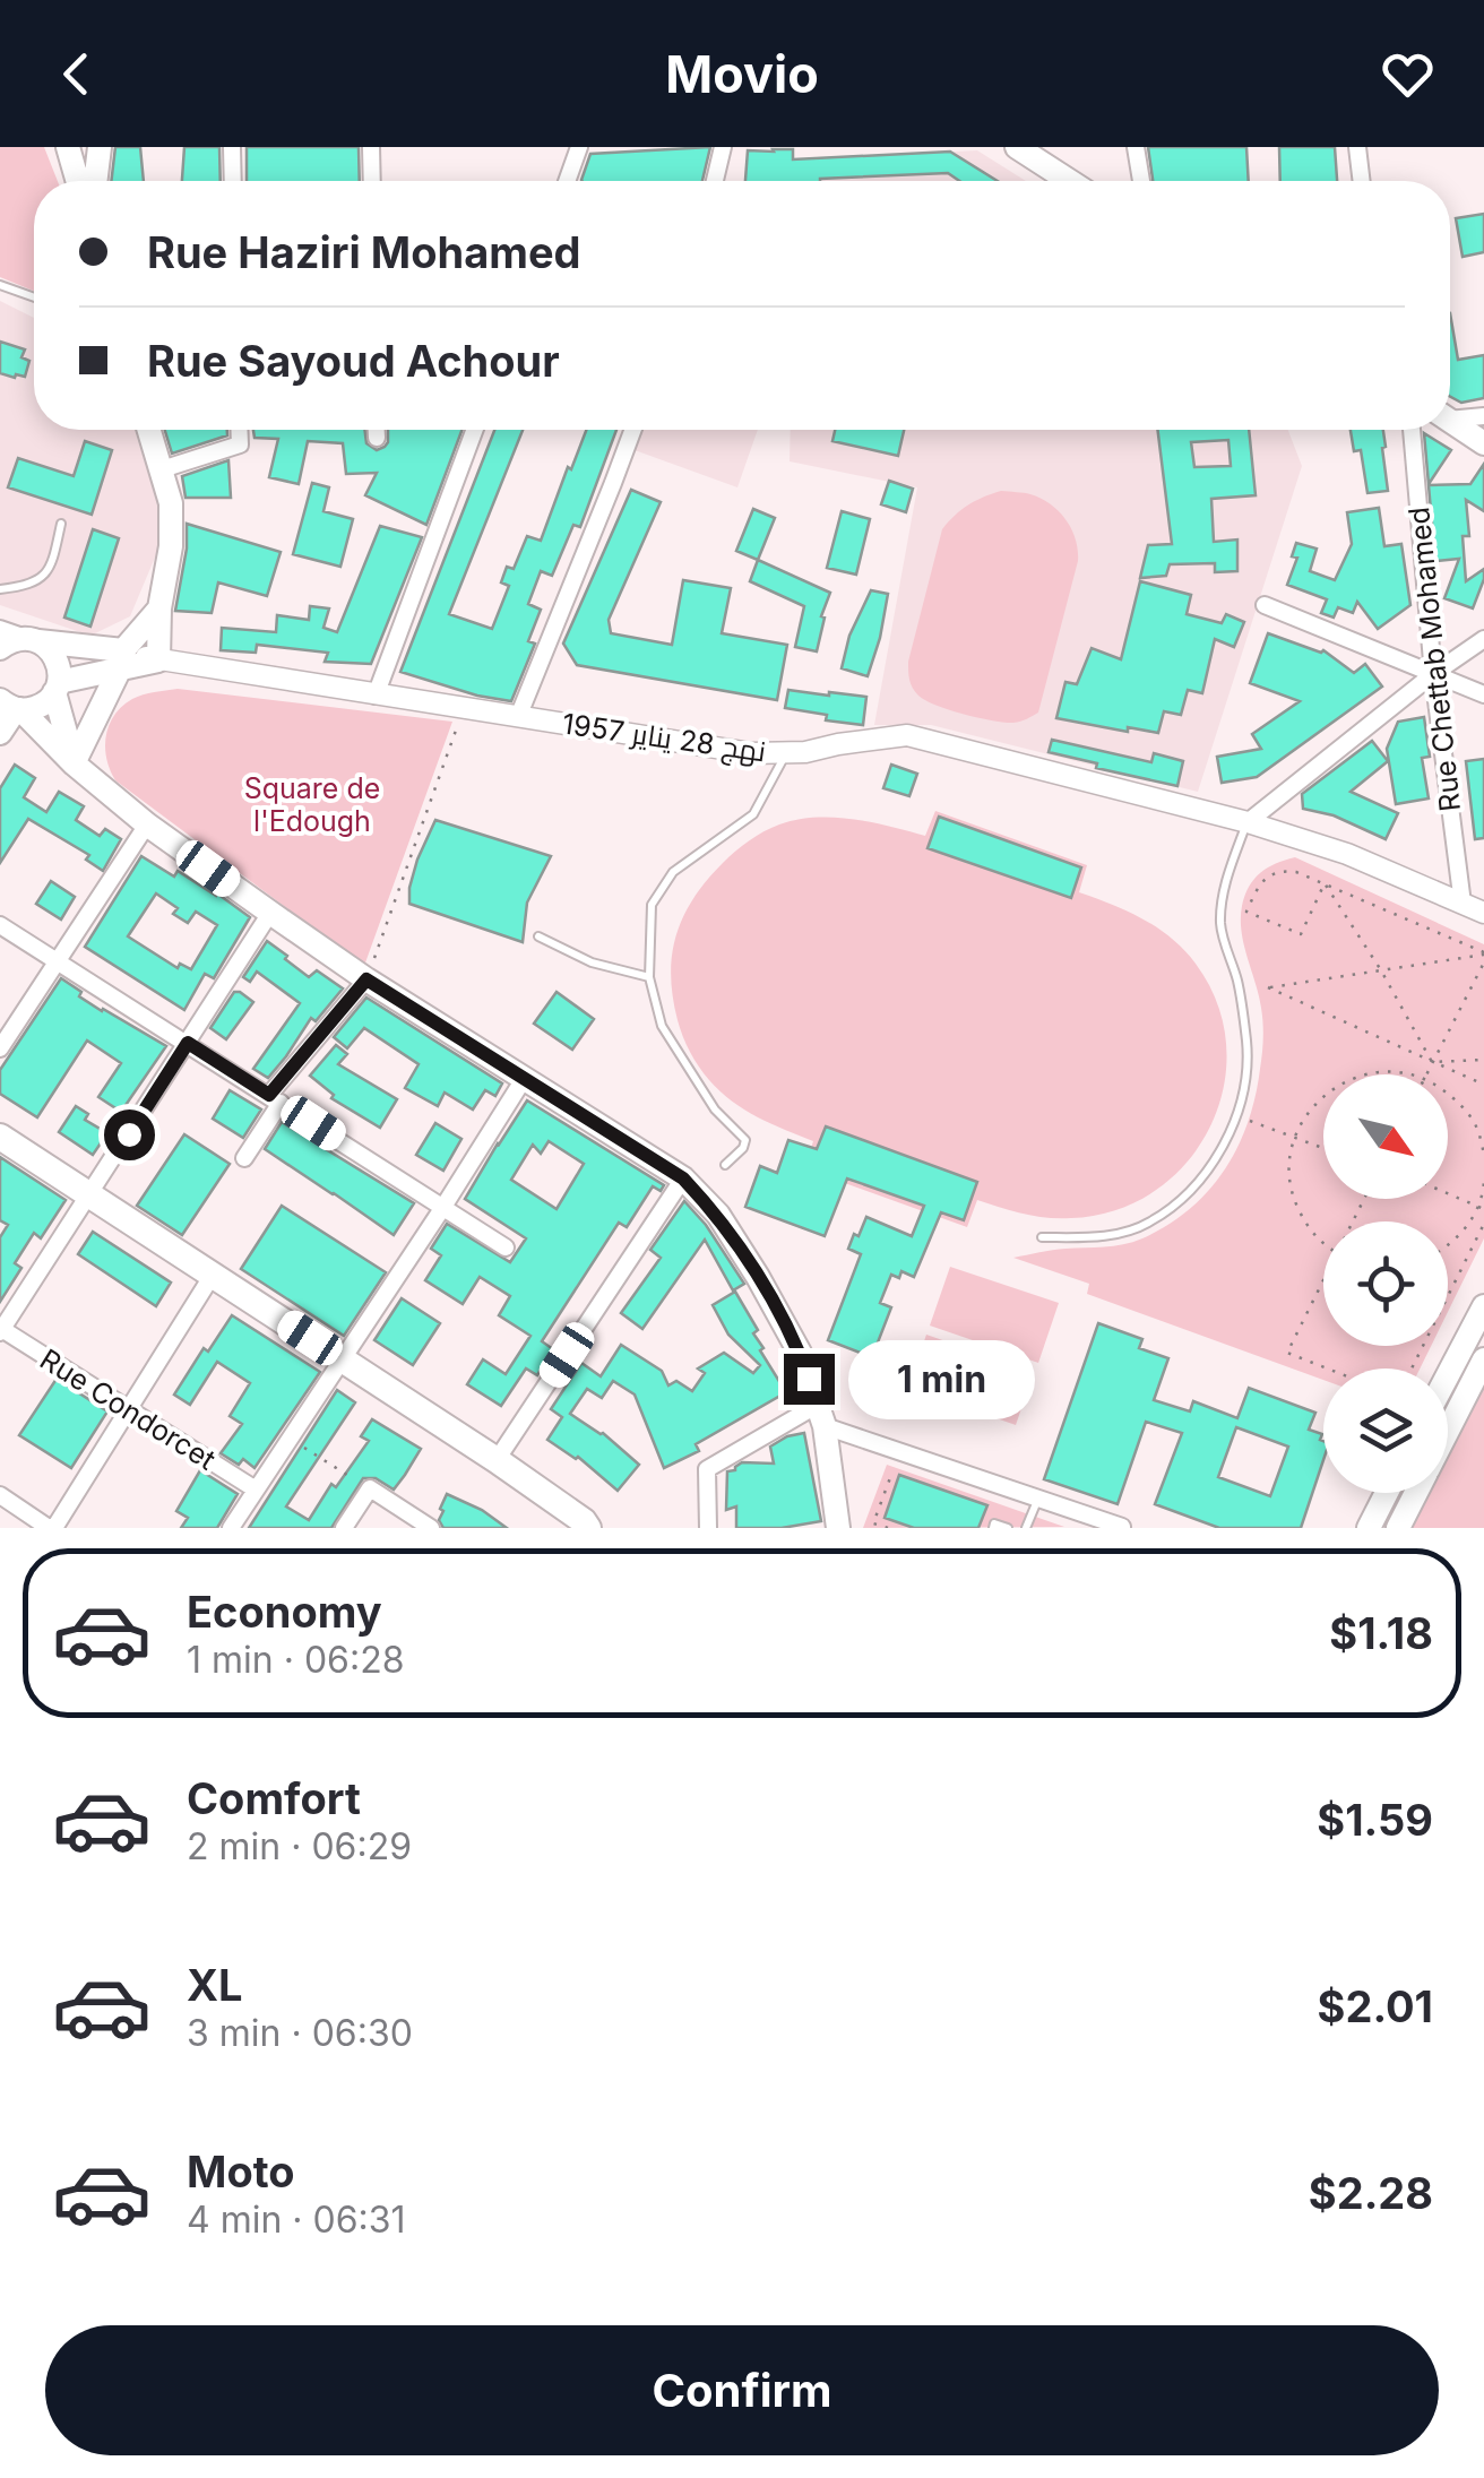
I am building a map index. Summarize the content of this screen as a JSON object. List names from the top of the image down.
{
  "streets": {
    "street": ["Rue Chettab Mohamed", "نهج 28 يناير 1957", "Rue Condorcet"]
  },
  "crossings": [
    ["Rue Chettab Mohamed", "نهج 28 يناير 1957"]
  ],
  "parks": ["Square de l'Edough"],
  "north": "bottom right",
  "page": {
    "header": "Movio",
    "banner": ["Rue Haziri Mohamed", "Rue Sayoud Achour"],
    "bubble": "1 min",
    "list": [
      {
        "name": "Economy",
        "note": "1 min · 06:28",
        "value": "$1.18"
      },
      {
        "name": "Comfort",
        "note": "2 min · 06:29",
        "value": "$1.59"
      },
      {
        "name": "XL",
        "note": "3 min · 06:30",
        "value": "$2.01"
      },
      {
        "name": "Moto",
        "note": "4 min · 06:31",
        "value": "$2.28"
      }
    ],
    "buttons": "Confirm"
  }
}
